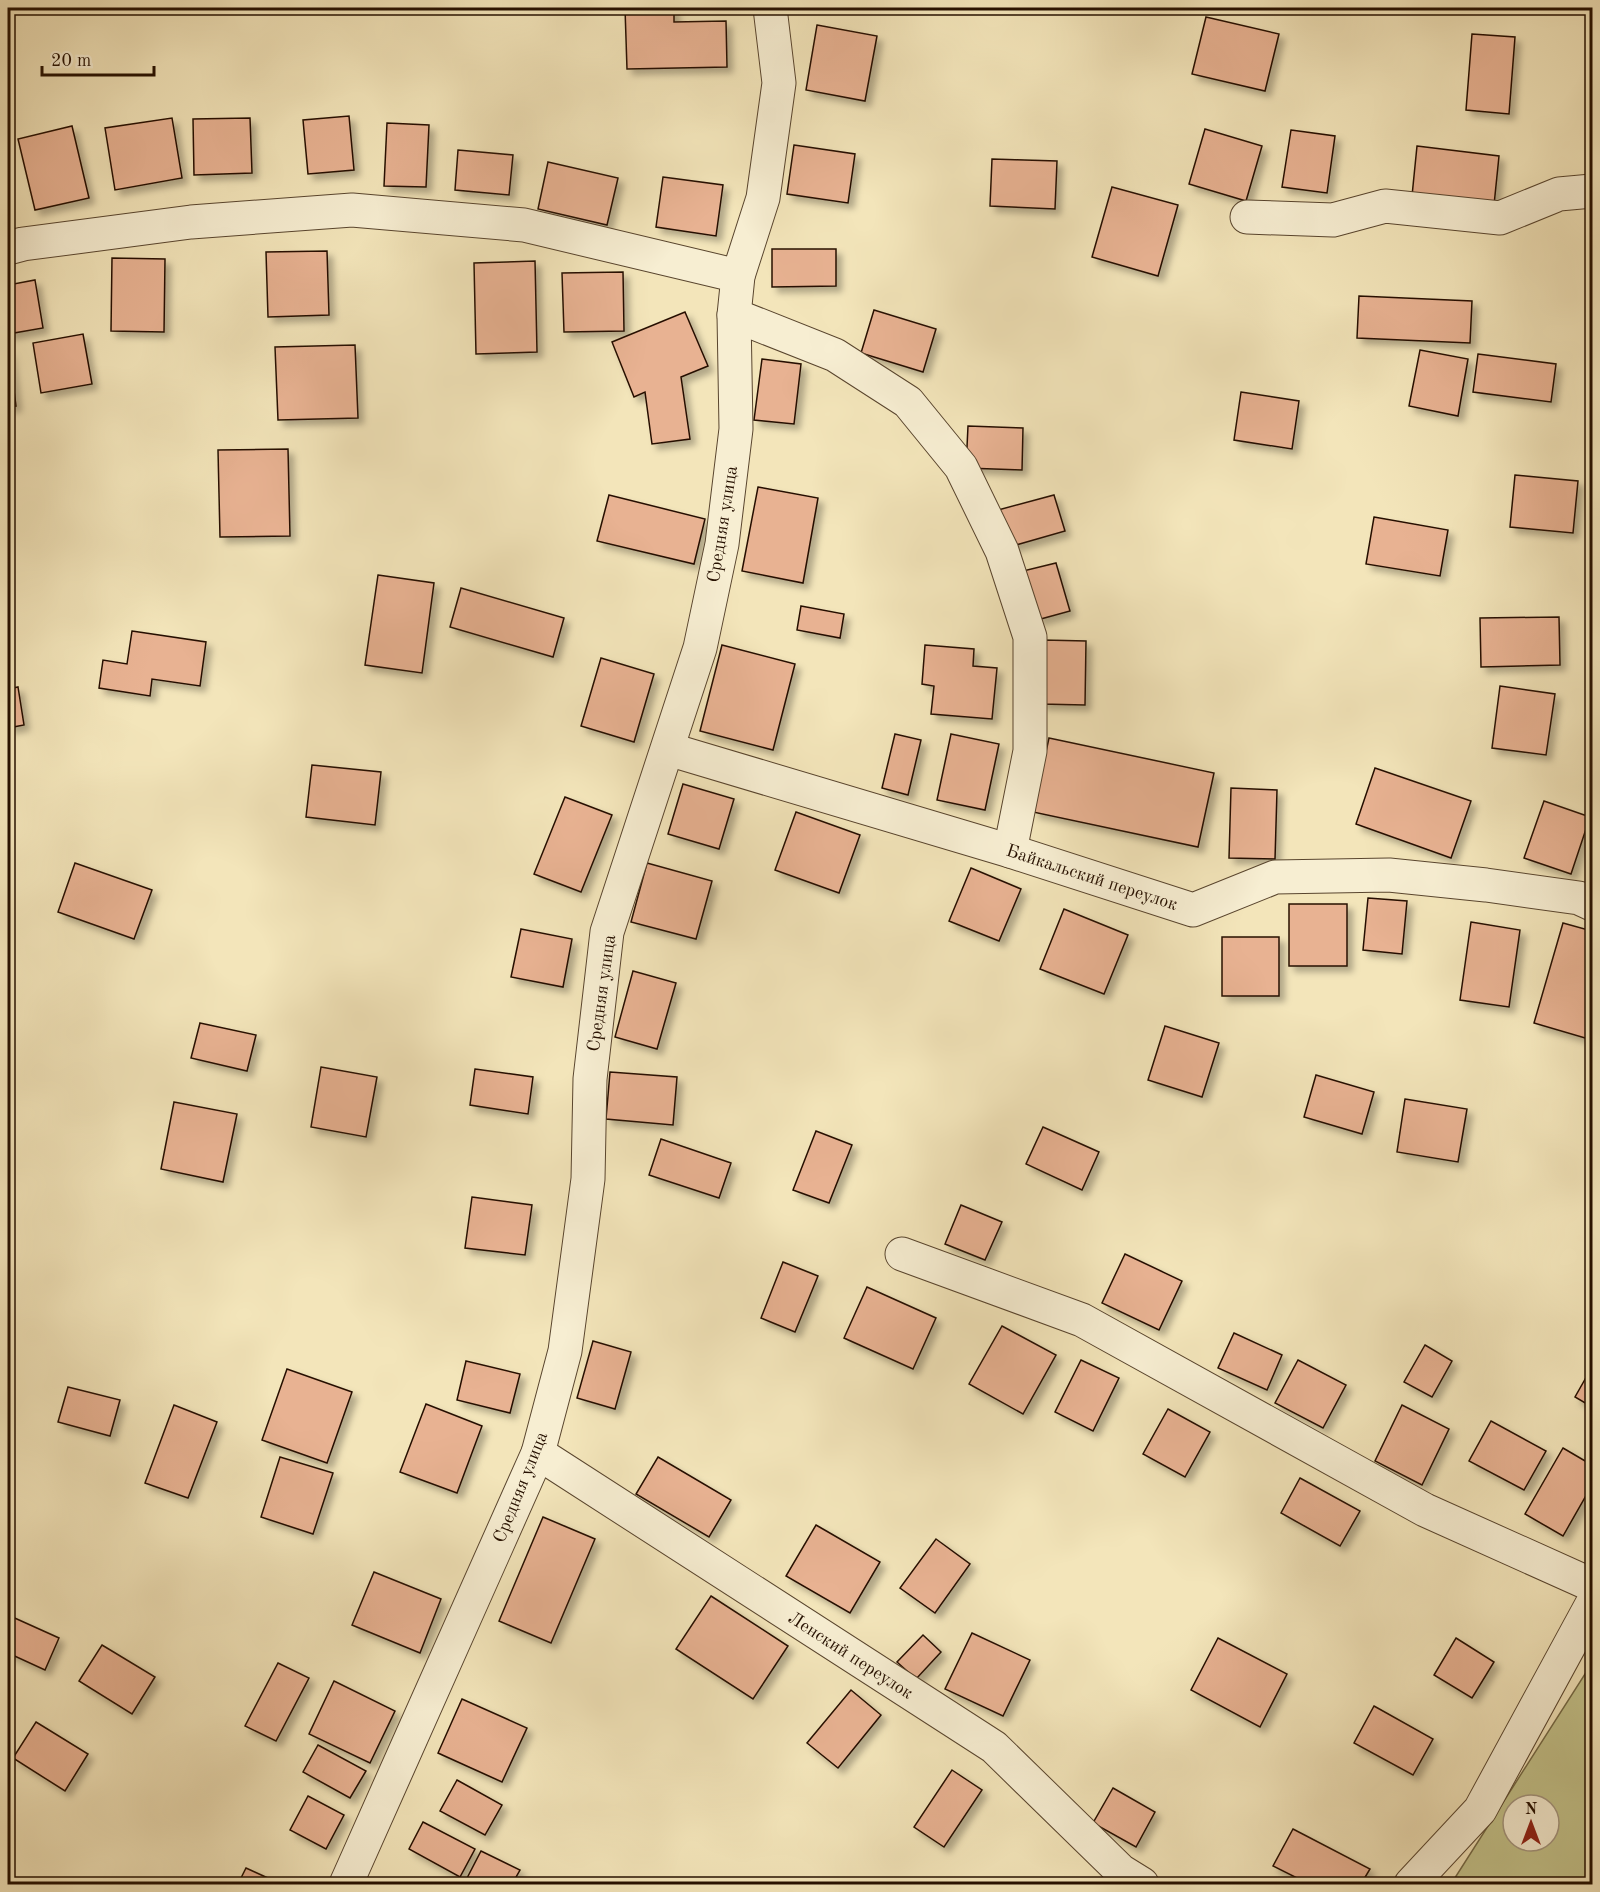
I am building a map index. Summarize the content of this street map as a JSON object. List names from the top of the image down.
{
  "streets": {
    "street": ["Средняя улица", "Байкальский переулок", "Ленский переулок"]
  },
  "crossings": [
    ["Средняя улица", "Байкальский переулок"],
    ["Средняя улица", "Ленский переулок"]
  ],
  "scale_bar": "20 m",
  "north": "top"
}
